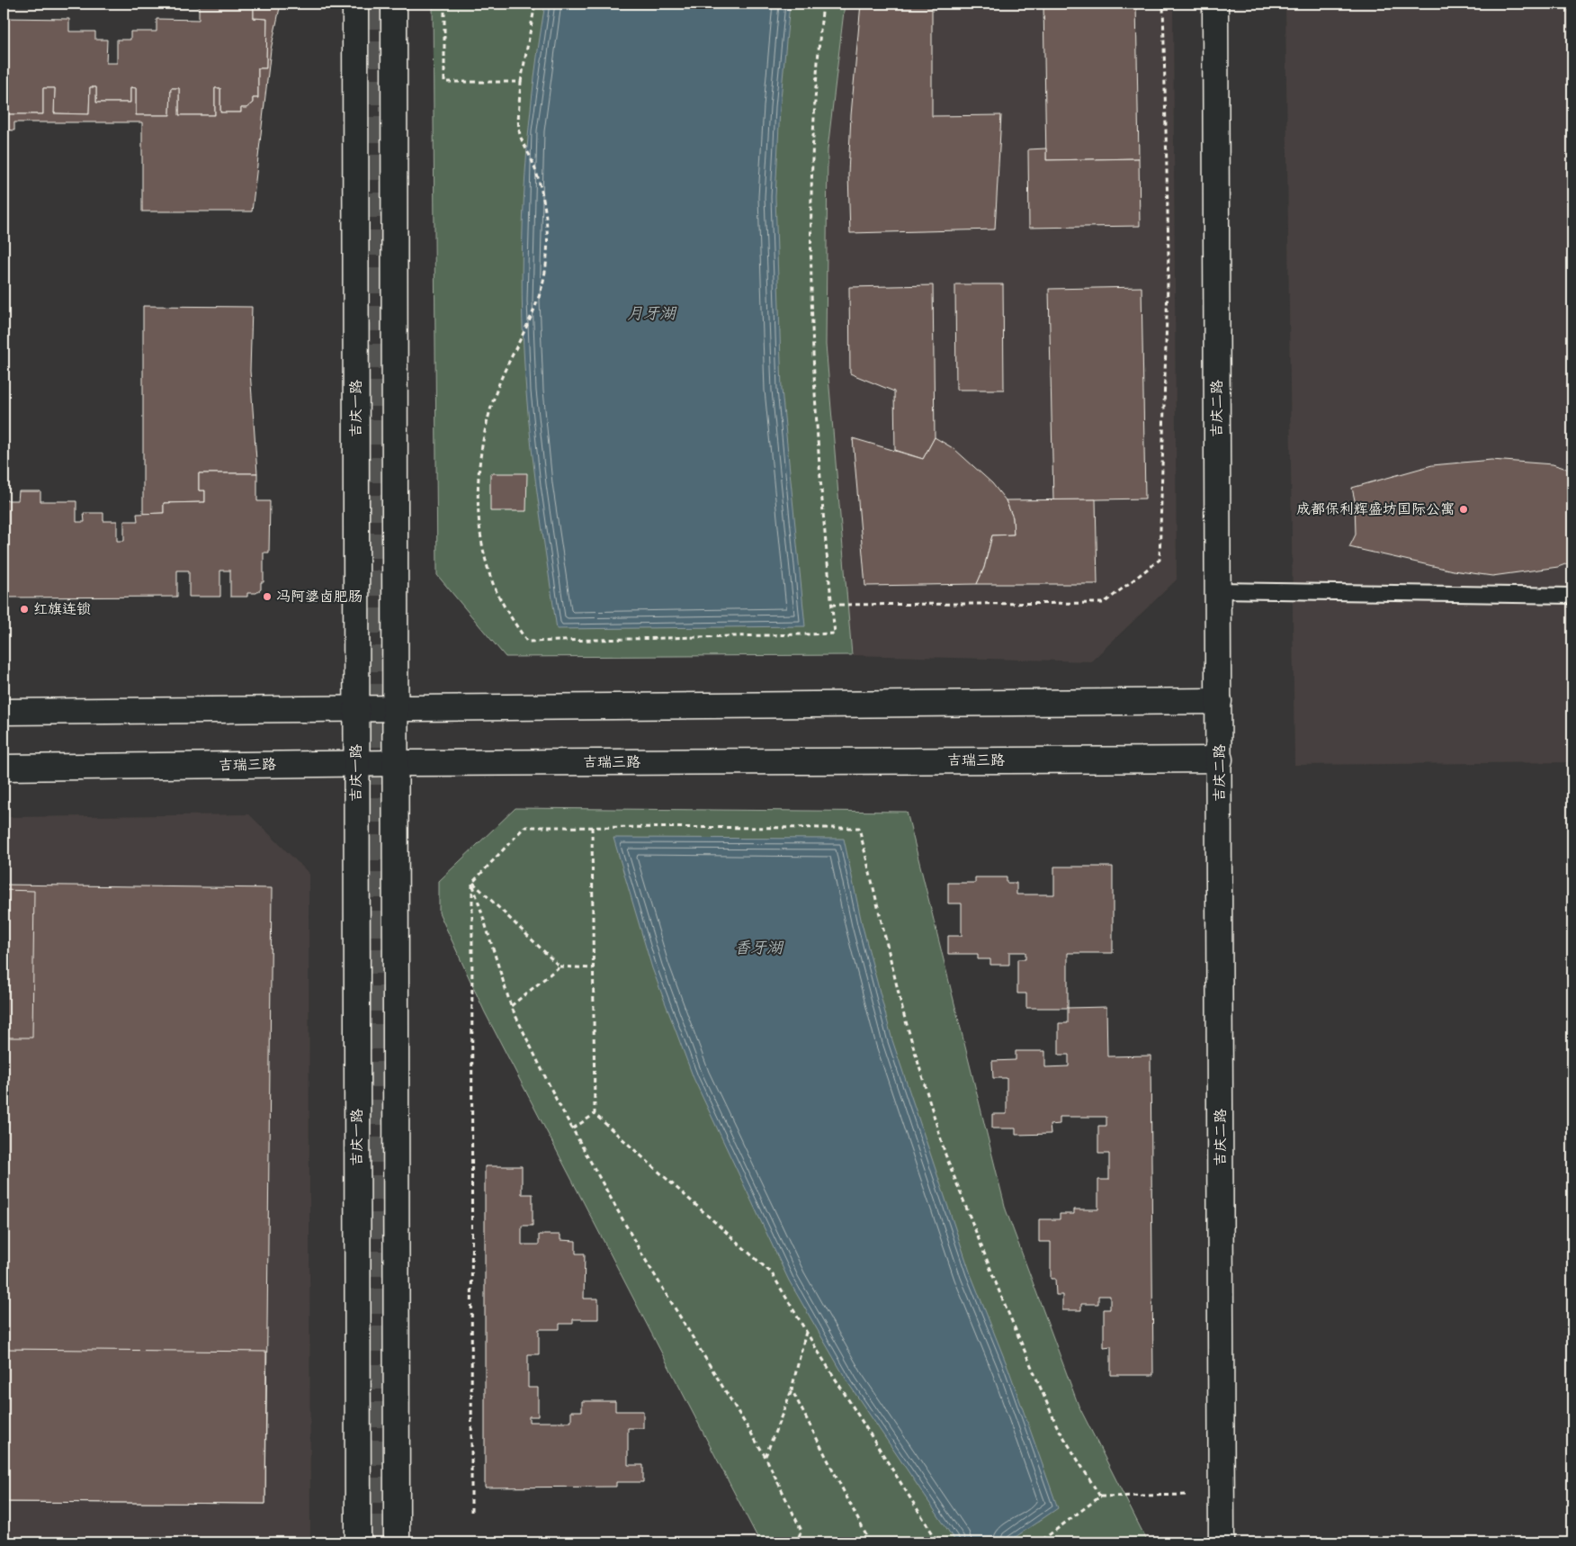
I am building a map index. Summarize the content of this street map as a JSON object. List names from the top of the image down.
{
  "streets": {
    "street": ["吉庆一路", "吉庆二路", "吉瑞三路"]
  },
  "crossings": [
    ["吉庆一路", "吉瑞三路"],
    ["吉庆二路", "吉瑞三路"]
  ],
  "water": ["月牙湖", "香牙湖"],
  "places": ["成都保利辉盛坊国际公寓", "冯阿婆卤肥肠", "红旗连锁"]
}
